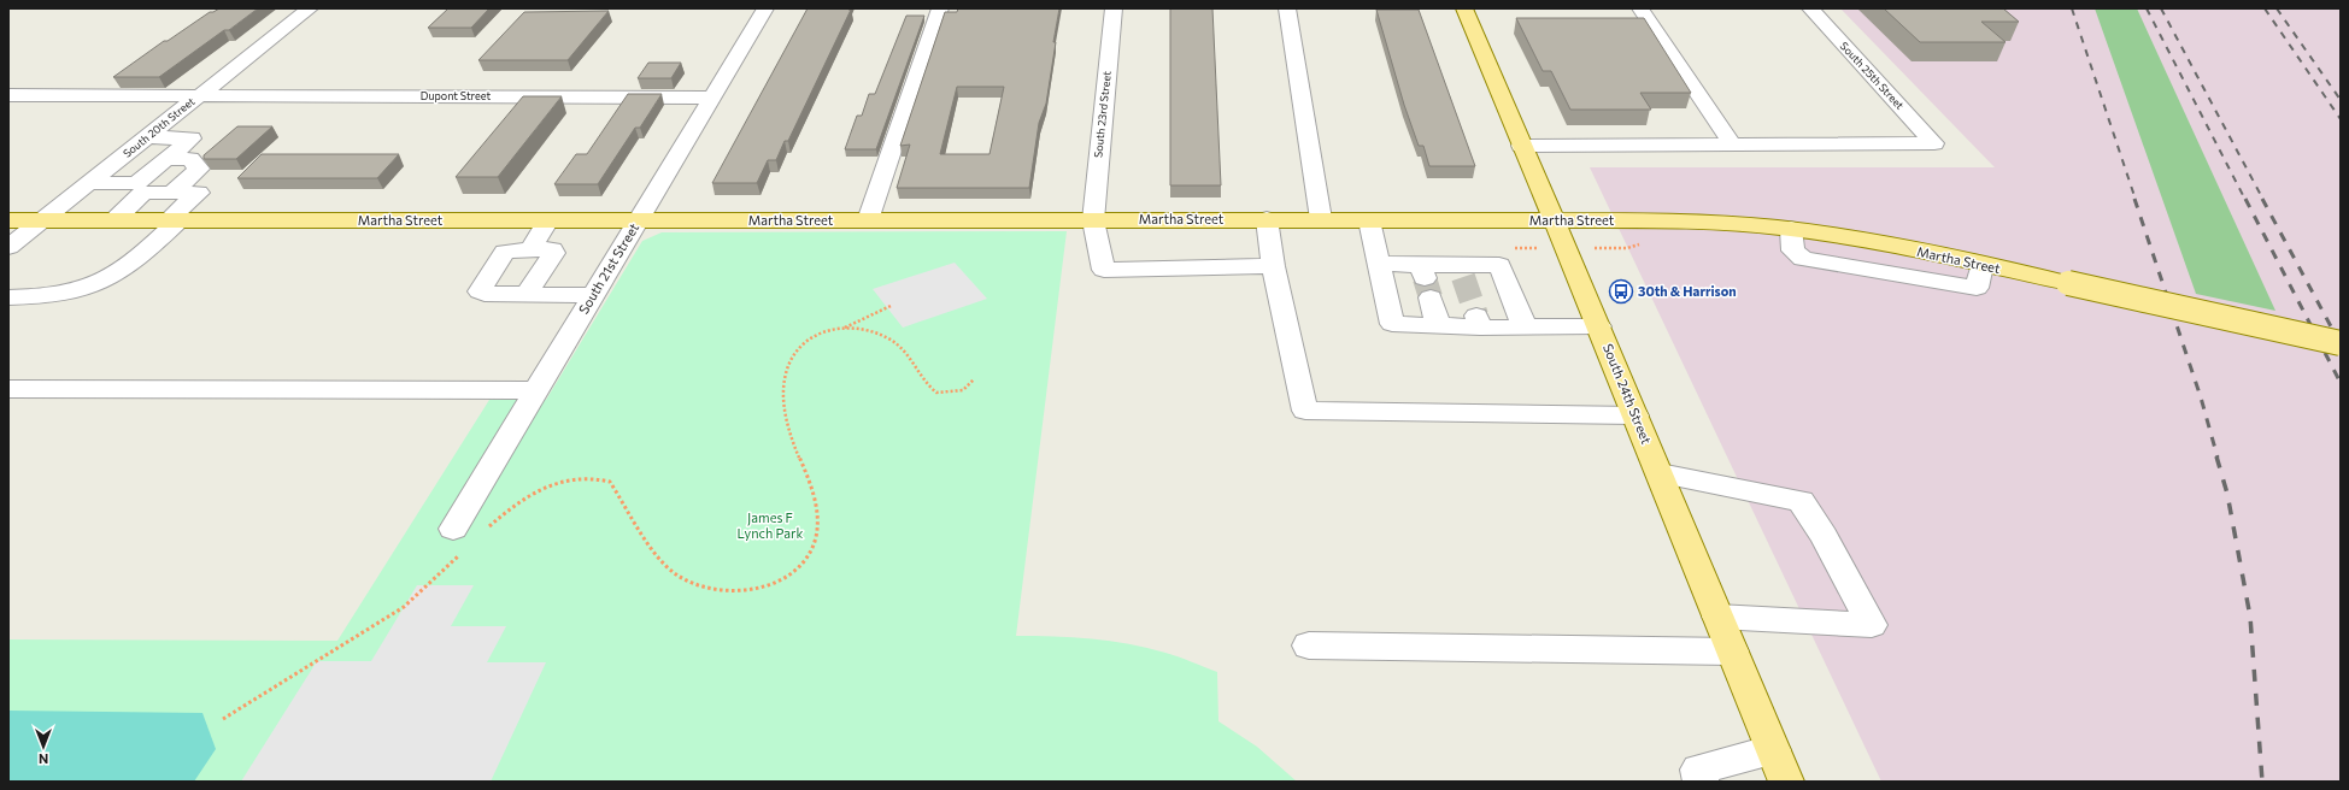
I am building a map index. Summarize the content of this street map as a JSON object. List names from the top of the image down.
{
  "streets": {
    "main road": ["Martha Street", "South 24th Street"],
    "street": [
      "South 25th Street",
      "Dupont Street",
      "South 23rd Street",
      "South 20th Street",
      "South 21st Street"
    ]
  },
  "crossings": [
    ["Dupont Street", "South 20th Street"],
    ["Dupont Street", "South 21st Street"],
    ["South 23rd Street", "Martha Street"],
    ["South 20th Street", "Martha Street"],
    ["Martha Street", "South 21st Street"],
    ["Martha Street", "South 24th Street"]
  ],
  "parks": ["James F Lynch Park"],
  "places": {
    "bus stop": ["30th & Harrison"]
  },
  "north": "bottom"
}
